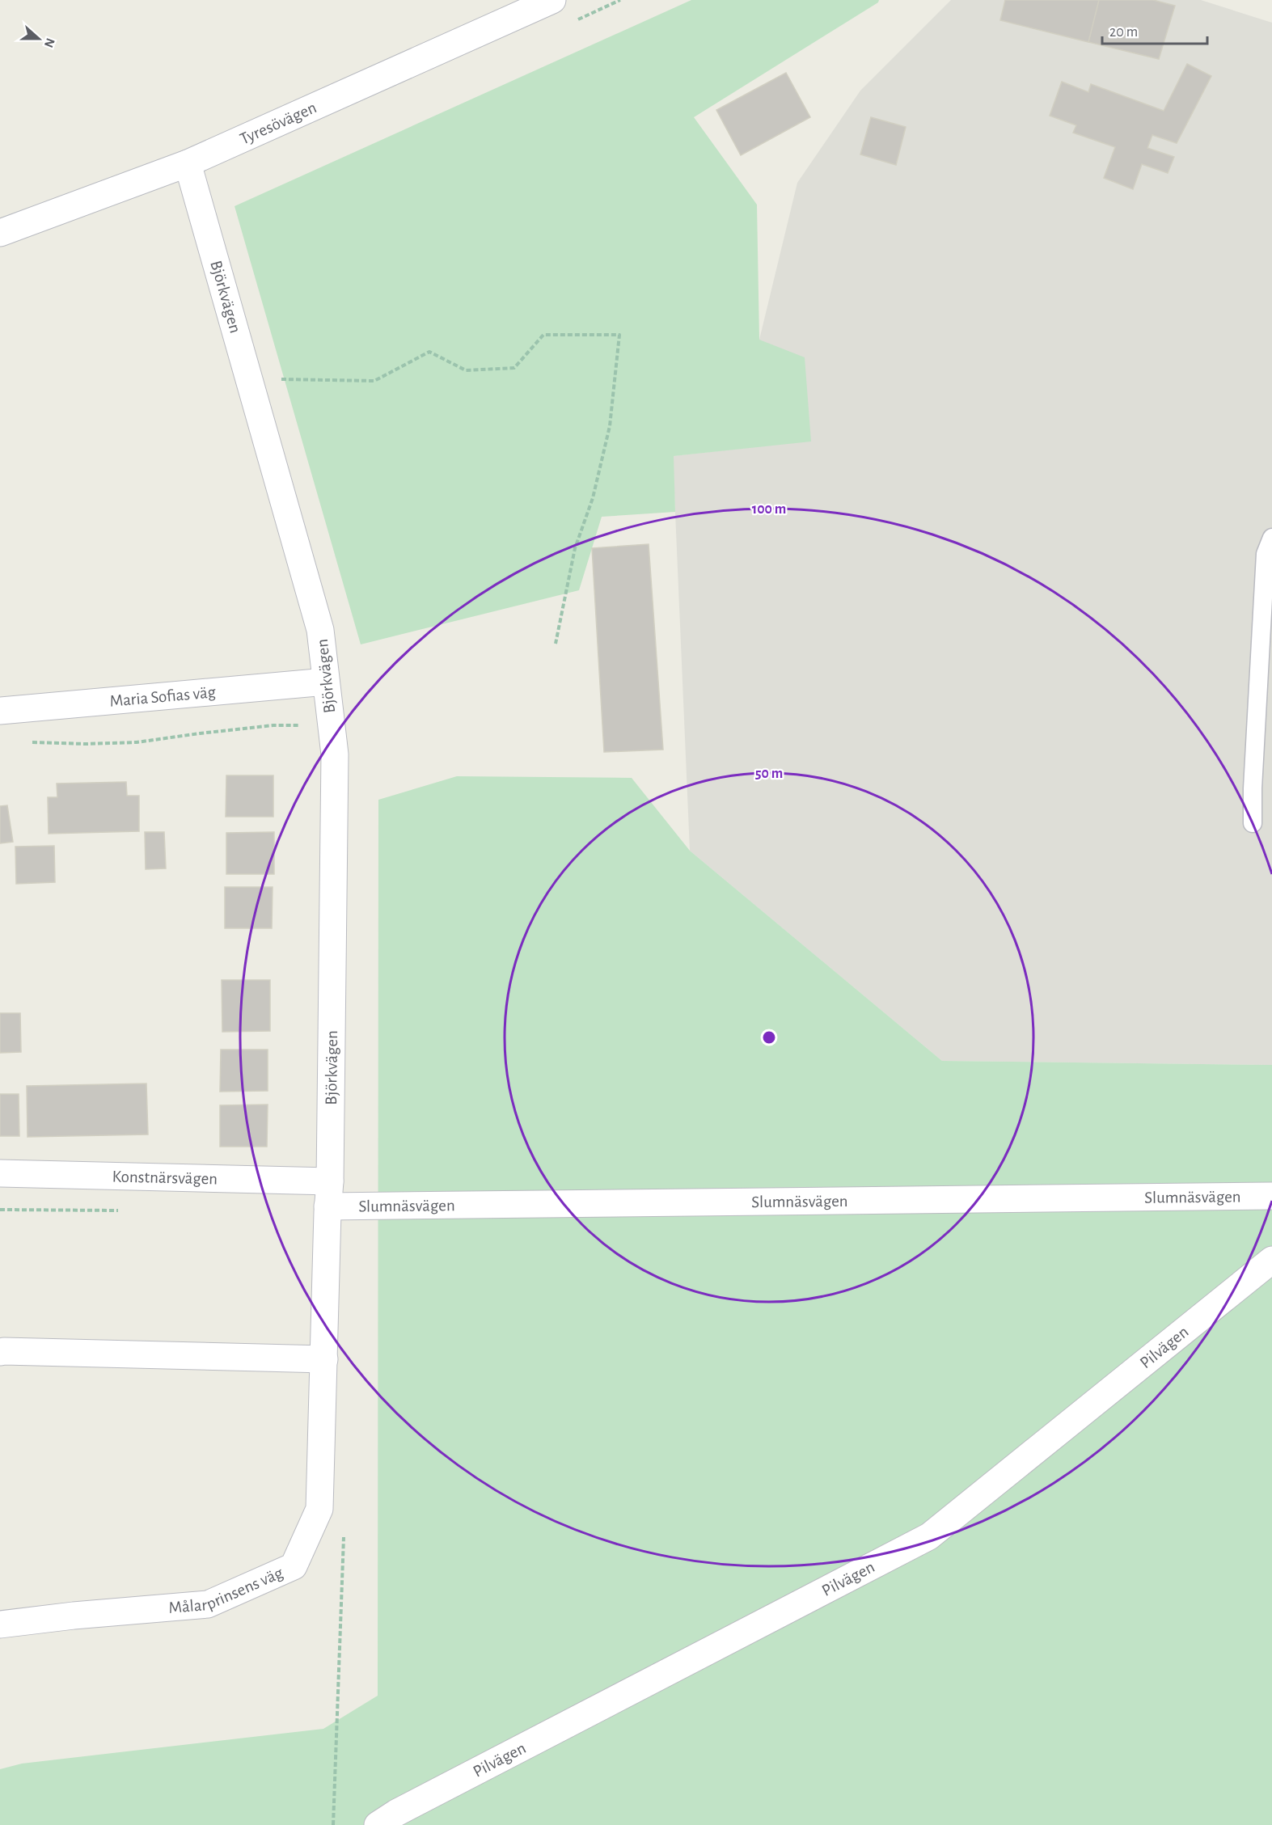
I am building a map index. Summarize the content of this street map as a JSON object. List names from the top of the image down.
{
  "streets": {
    "street": [
      "Tyresövägen",
      "Björkvägen",
      "Maria Sofias väg",
      "Konstnärsvägen",
      "Slumnäsvägen",
      "Pilvägen",
      "Målarprinsens väg"
    ]
  },
  "crossings": [
    ["Tyresövägen", "Björkvägen"],
    ["Björkvägen", "Maria Sofias väg"],
    ["Björkvägen", "Konstnärsvägen"],
    ["Björkvägen", "Slumnäsvägen"],
    ["Björkvägen", "Målarprinsens väg"],
    ["Konstnärsvägen", "Slumnäsvägen"],
    ["Konstnärsvägen", "Målarprinsens väg"],
    ["Slumnäsvägen", "Målarprinsens väg"]
  ],
  "scale_bar": "20 m",
  "north": "right",
  "rings": ["100 m", "50 m"]
}
